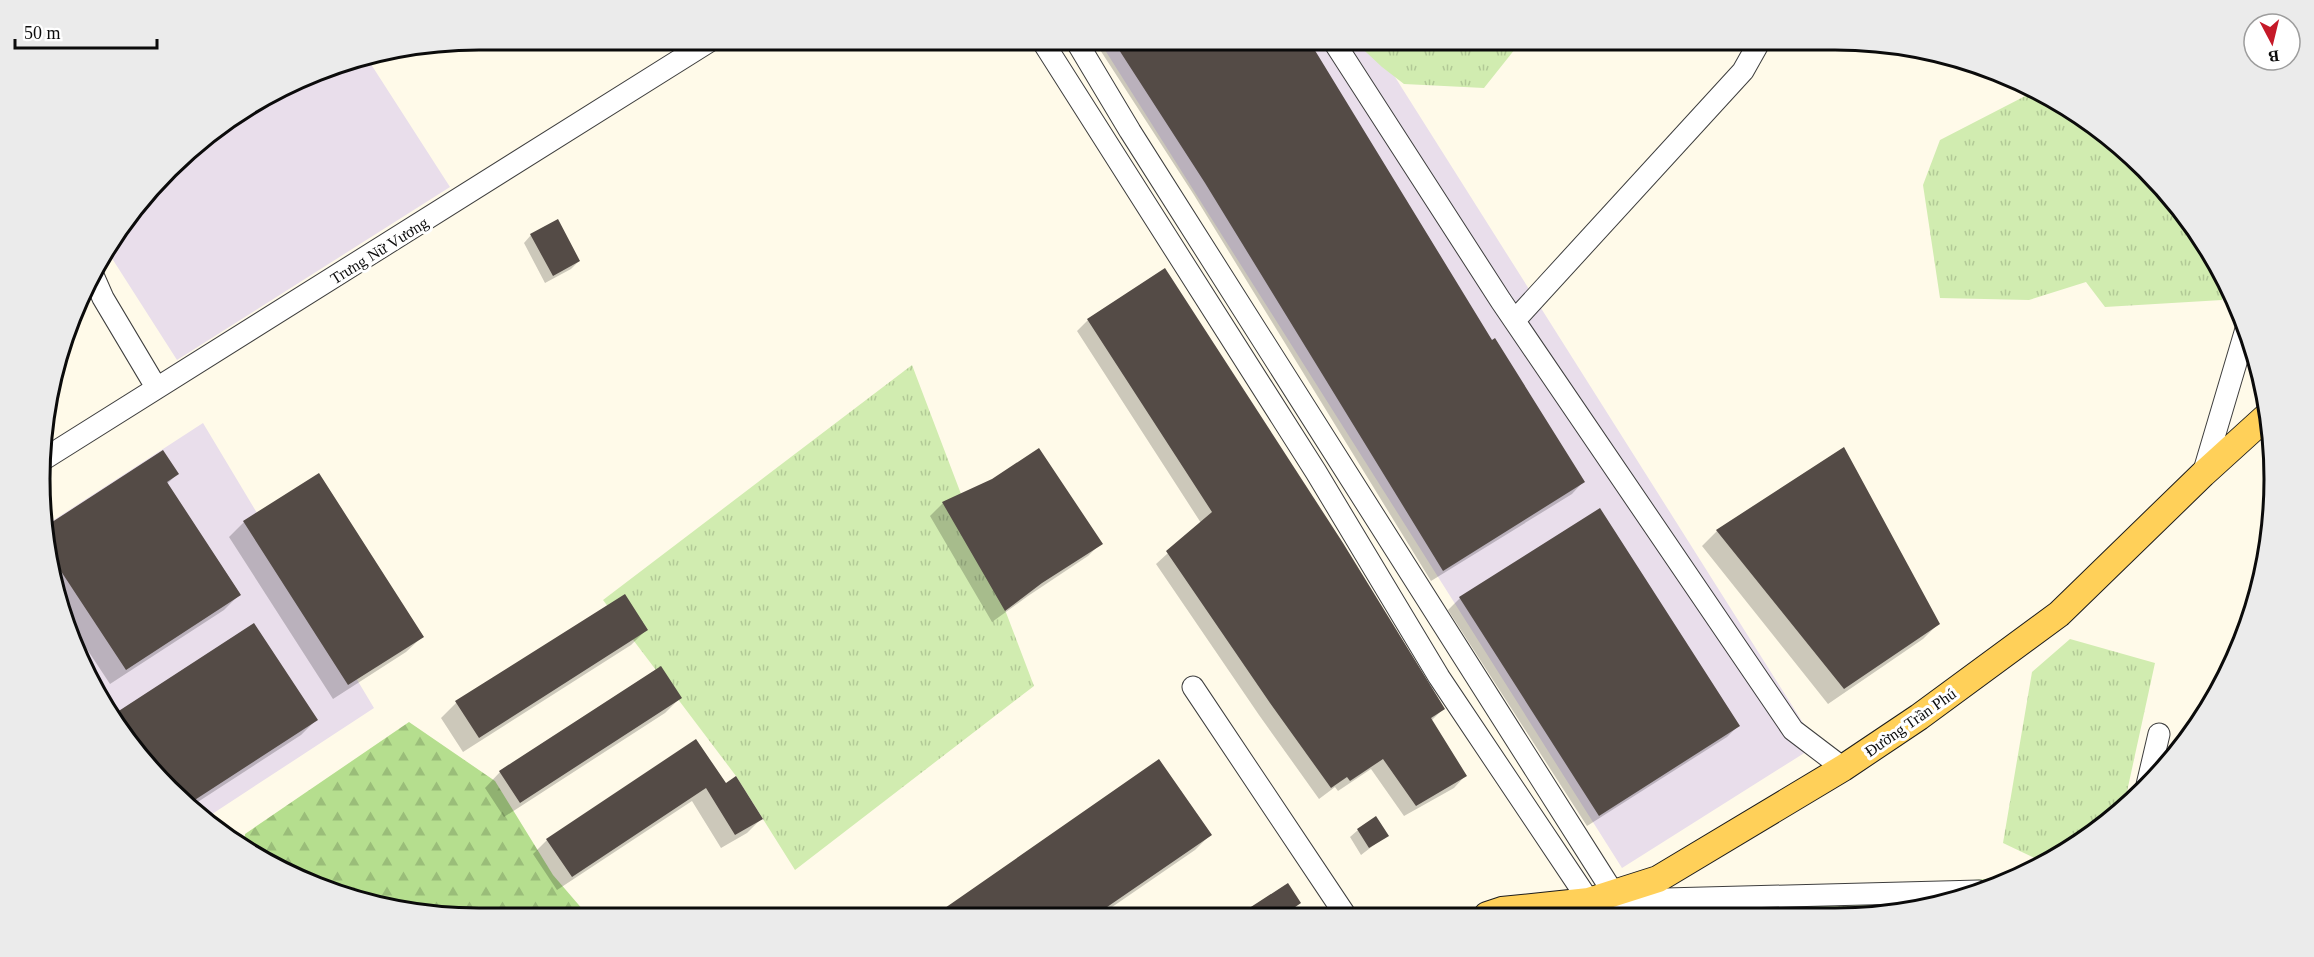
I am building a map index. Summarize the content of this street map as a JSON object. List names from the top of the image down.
{
  "streets": {
    "main road": ["Đường Trần Phú"],
    "street": ["Trưng Nữ Vương"]
  },
  "scale_bar": "50 m",
  "north": "bottom"
}
